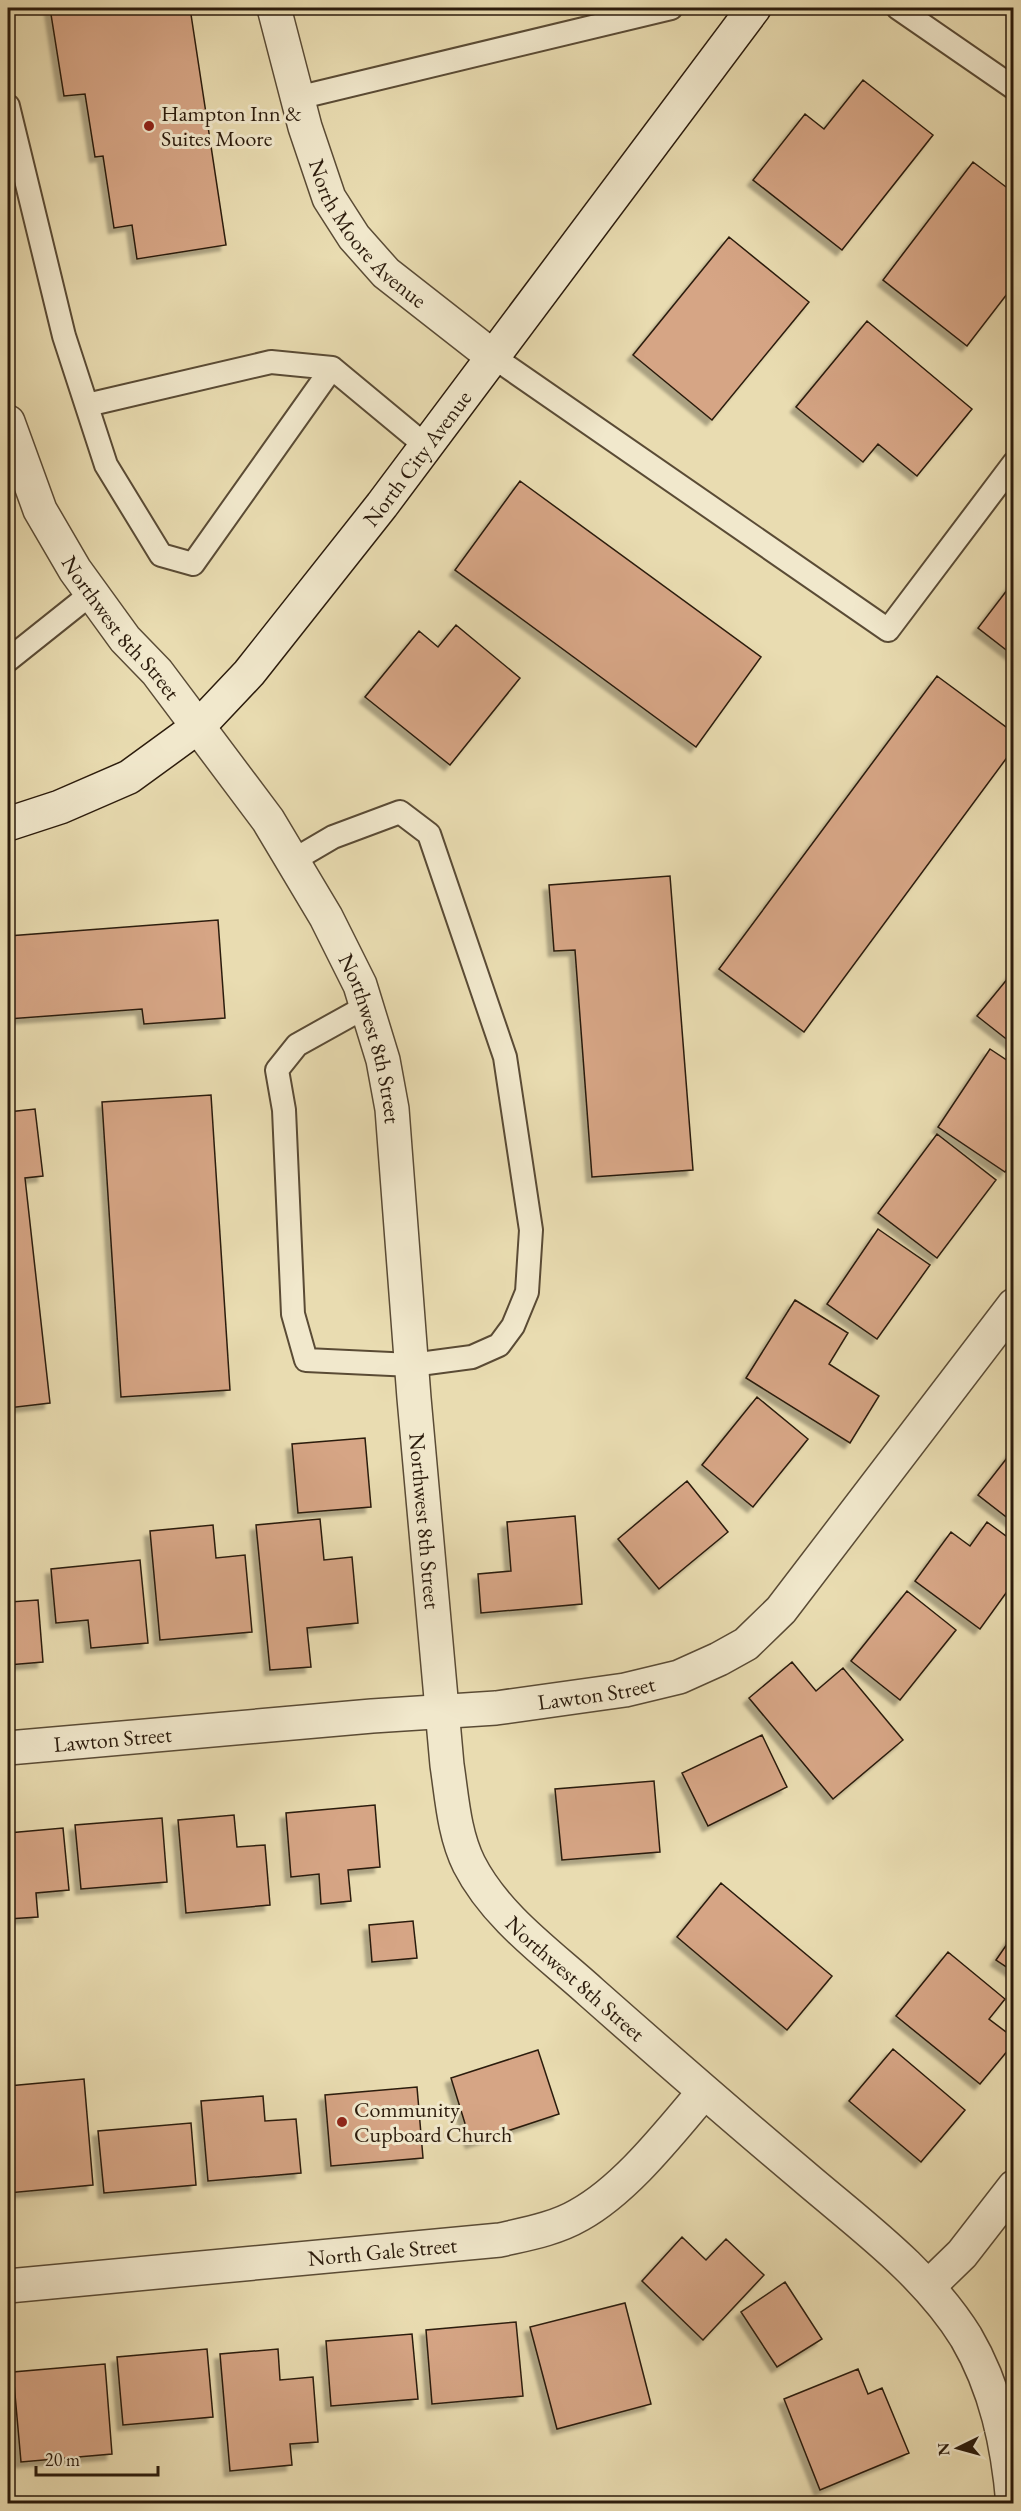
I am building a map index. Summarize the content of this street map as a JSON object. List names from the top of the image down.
{
  "streets": {
    "street": [
      "North Moore Avenue",
      "North City Avenue",
      "Northwest 8th Street",
      "Lawton Street",
      "North Gale Street"
    ]
  },
  "crossings": [
    ["North Moore Avenue", "North City Avenue"],
    ["North City Avenue", "Northwest 8th Street"],
    ["Northwest 8th Street", "Lawton Street"],
    ["Northwest 8th Street", "North Gale Street"]
  ],
  "places": ["Hampton Inn & Suites Moore", "Community Cupboard Church"],
  "scale_bar": "20 m",
  "north": "left"
}
